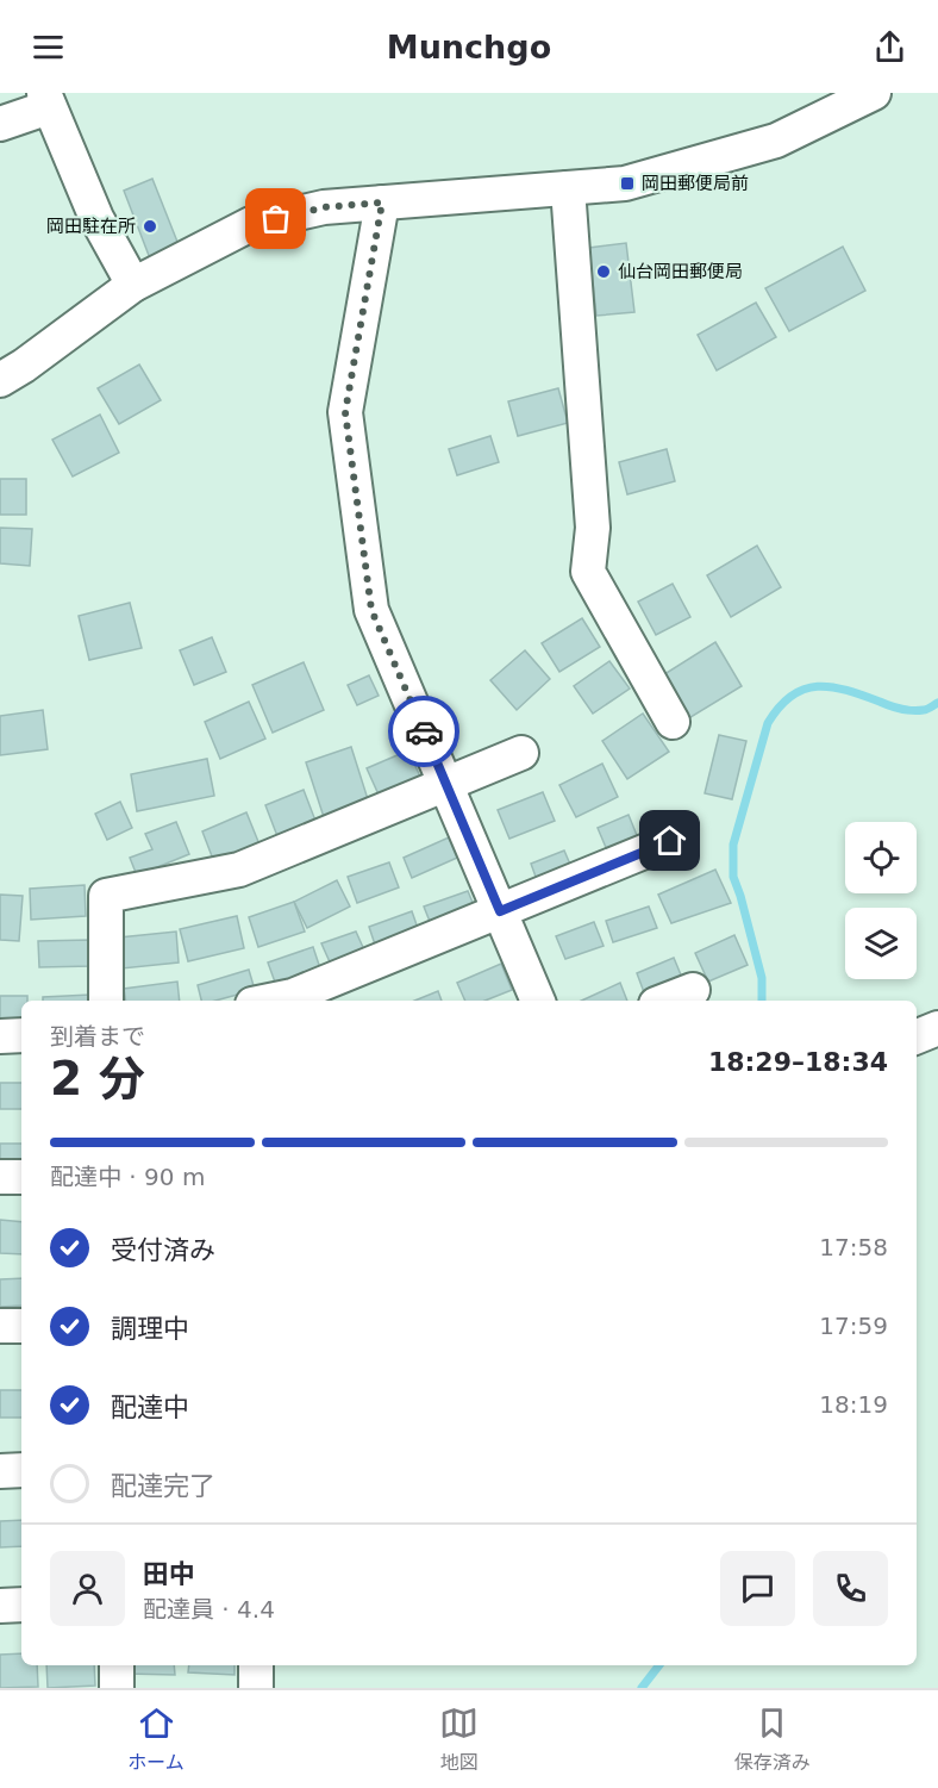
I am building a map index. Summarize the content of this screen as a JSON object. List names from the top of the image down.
{
  "places": {
    "transit": ["岡田郵便局前"],
    "other": ["岡田駐在所", "仙台岡田郵便局"]
  },
  "page": {
    "header": "Munchgo",
    "heading": ["2 分", "到着まで", "18:29–18:34"],
    "panel": ["田中", "配達員 · 4.4"],
    "bar": "配達中 · 90 m",
    "list": [
      ["受付済み", "17:58"],
      ["調理中", "17:59"],
      ["配達中", "18:19"],
      "配達完了"
    ],
    "tabs": ["ホーム", "地図", "保存済み"]
  }
}
